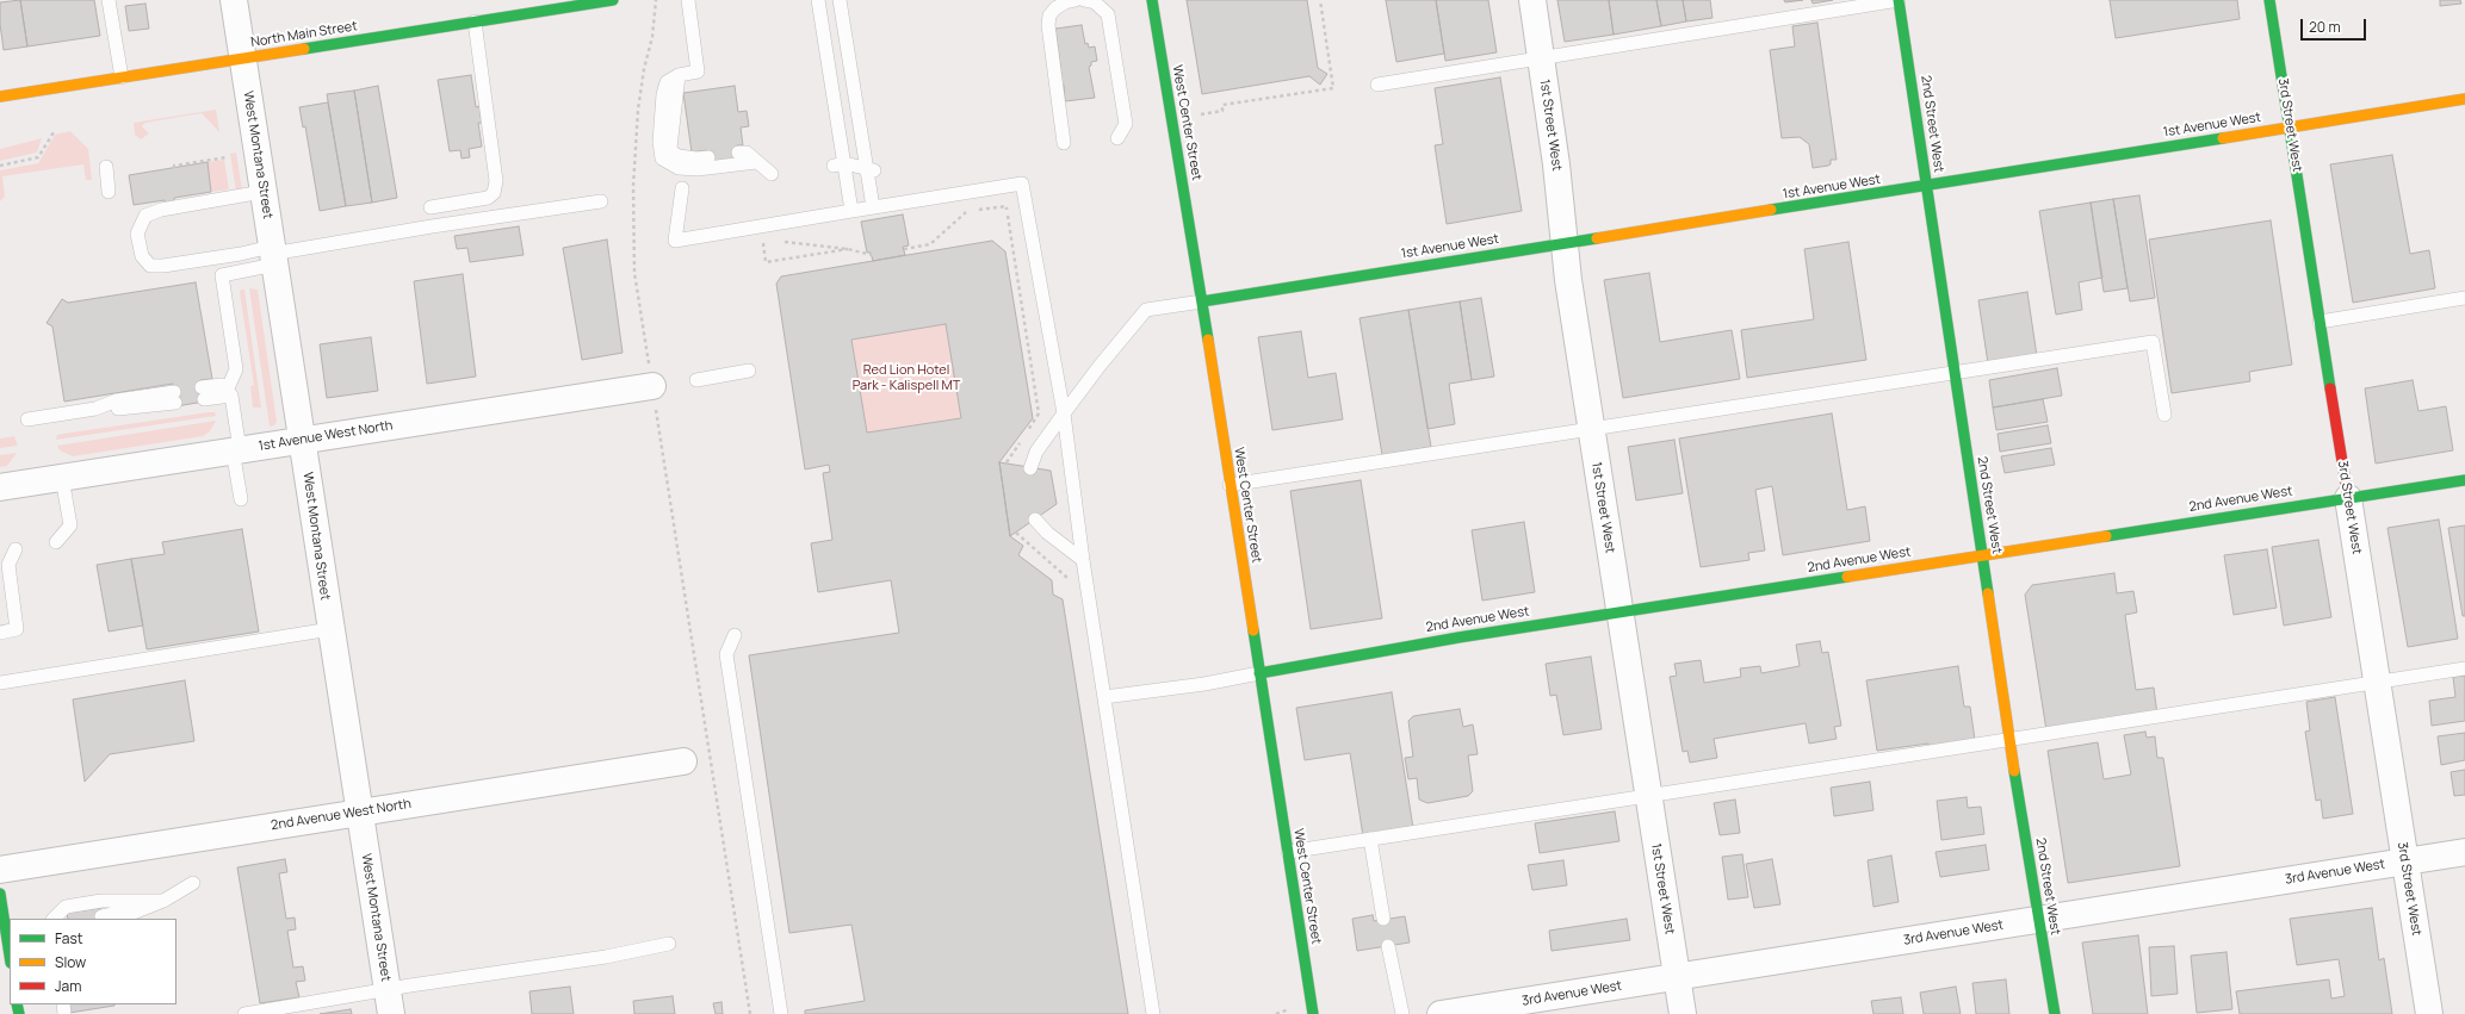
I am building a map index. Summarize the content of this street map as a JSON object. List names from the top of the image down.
{
  "streets": {
    "main road": [
      "North Main Street",
      "West Center Street",
      "2nd Street West",
      "1st Avenue West",
      "3rd Street West",
      "2nd Avenue West"
    ],
    "street": [
      "1st Street West",
      "West Montana Street",
      "1st Avenue West North",
      "2nd Avenue West North",
      "3rd Avenue West"
    ]
  },
  "crossings": [
    ["North Main Street", "West Montana Street"],
    ["West Center Street", "1st Avenue West"],
    ["West Center Street", "2nd Avenue West"],
    ["2nd Street West", "1st Avenue West"],
    ["2nd Street West", "2nd Avenue West"],
    ["2nd Street West", "3rd Avenue West"],
    ["1st Street West", "1st Avenue West"],
    ["1st Street West", "2nd Avenue West"],
    ["1st Street West", "3rd Avenue West"],
    ["1st Avenue West", "3rd Street West"],
    ["3rd Street West", "2nd Avenue West"],
    ["3rd Street West", "3rd Avenue West"],
    ["West Montana Street", "1st Avenue West North"],
    ["West Montana Street", "2nd Avenue West North"]
  ],
  "parks": ["Red Lion Hotel Park - Kalispell MT"],
  "legend": ["Fast", "Slow", "Jam"],
  "scale_bar": "20 m"
}
